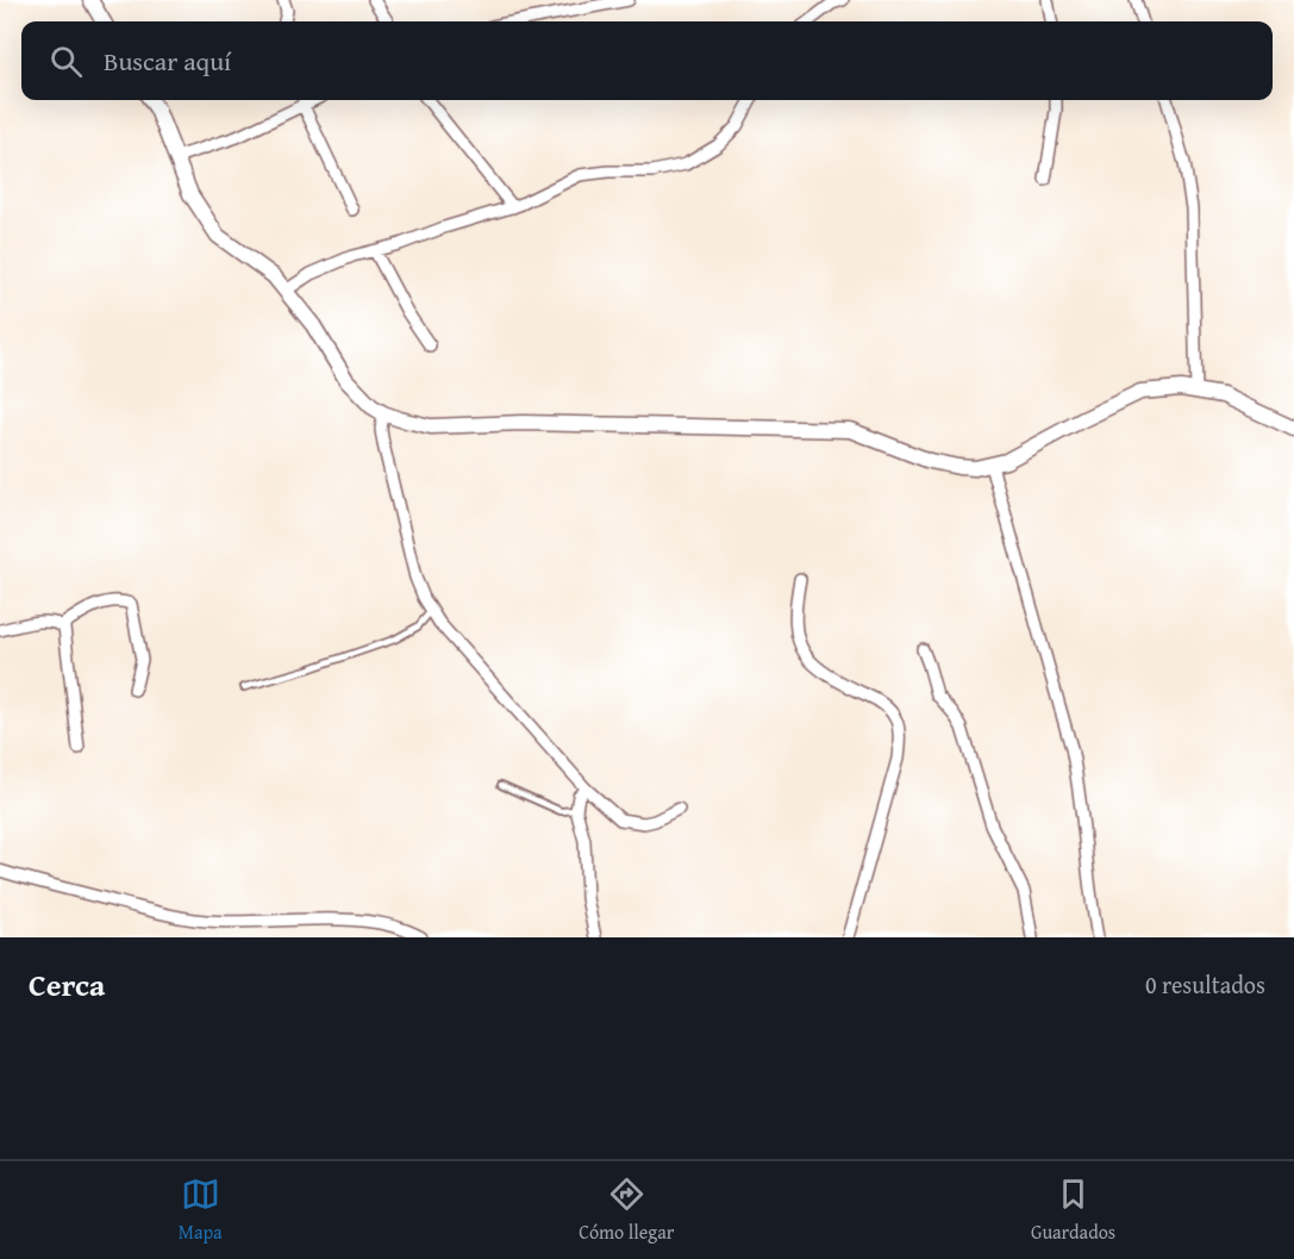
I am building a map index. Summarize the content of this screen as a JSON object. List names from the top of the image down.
{
  "page": {
    "search": "Buscar aquí",
    "heading": ["Cerca", "0 resultados"],
    "nav": ["Mapa", "Cómo llegar", "Guardados"]
  }
}
